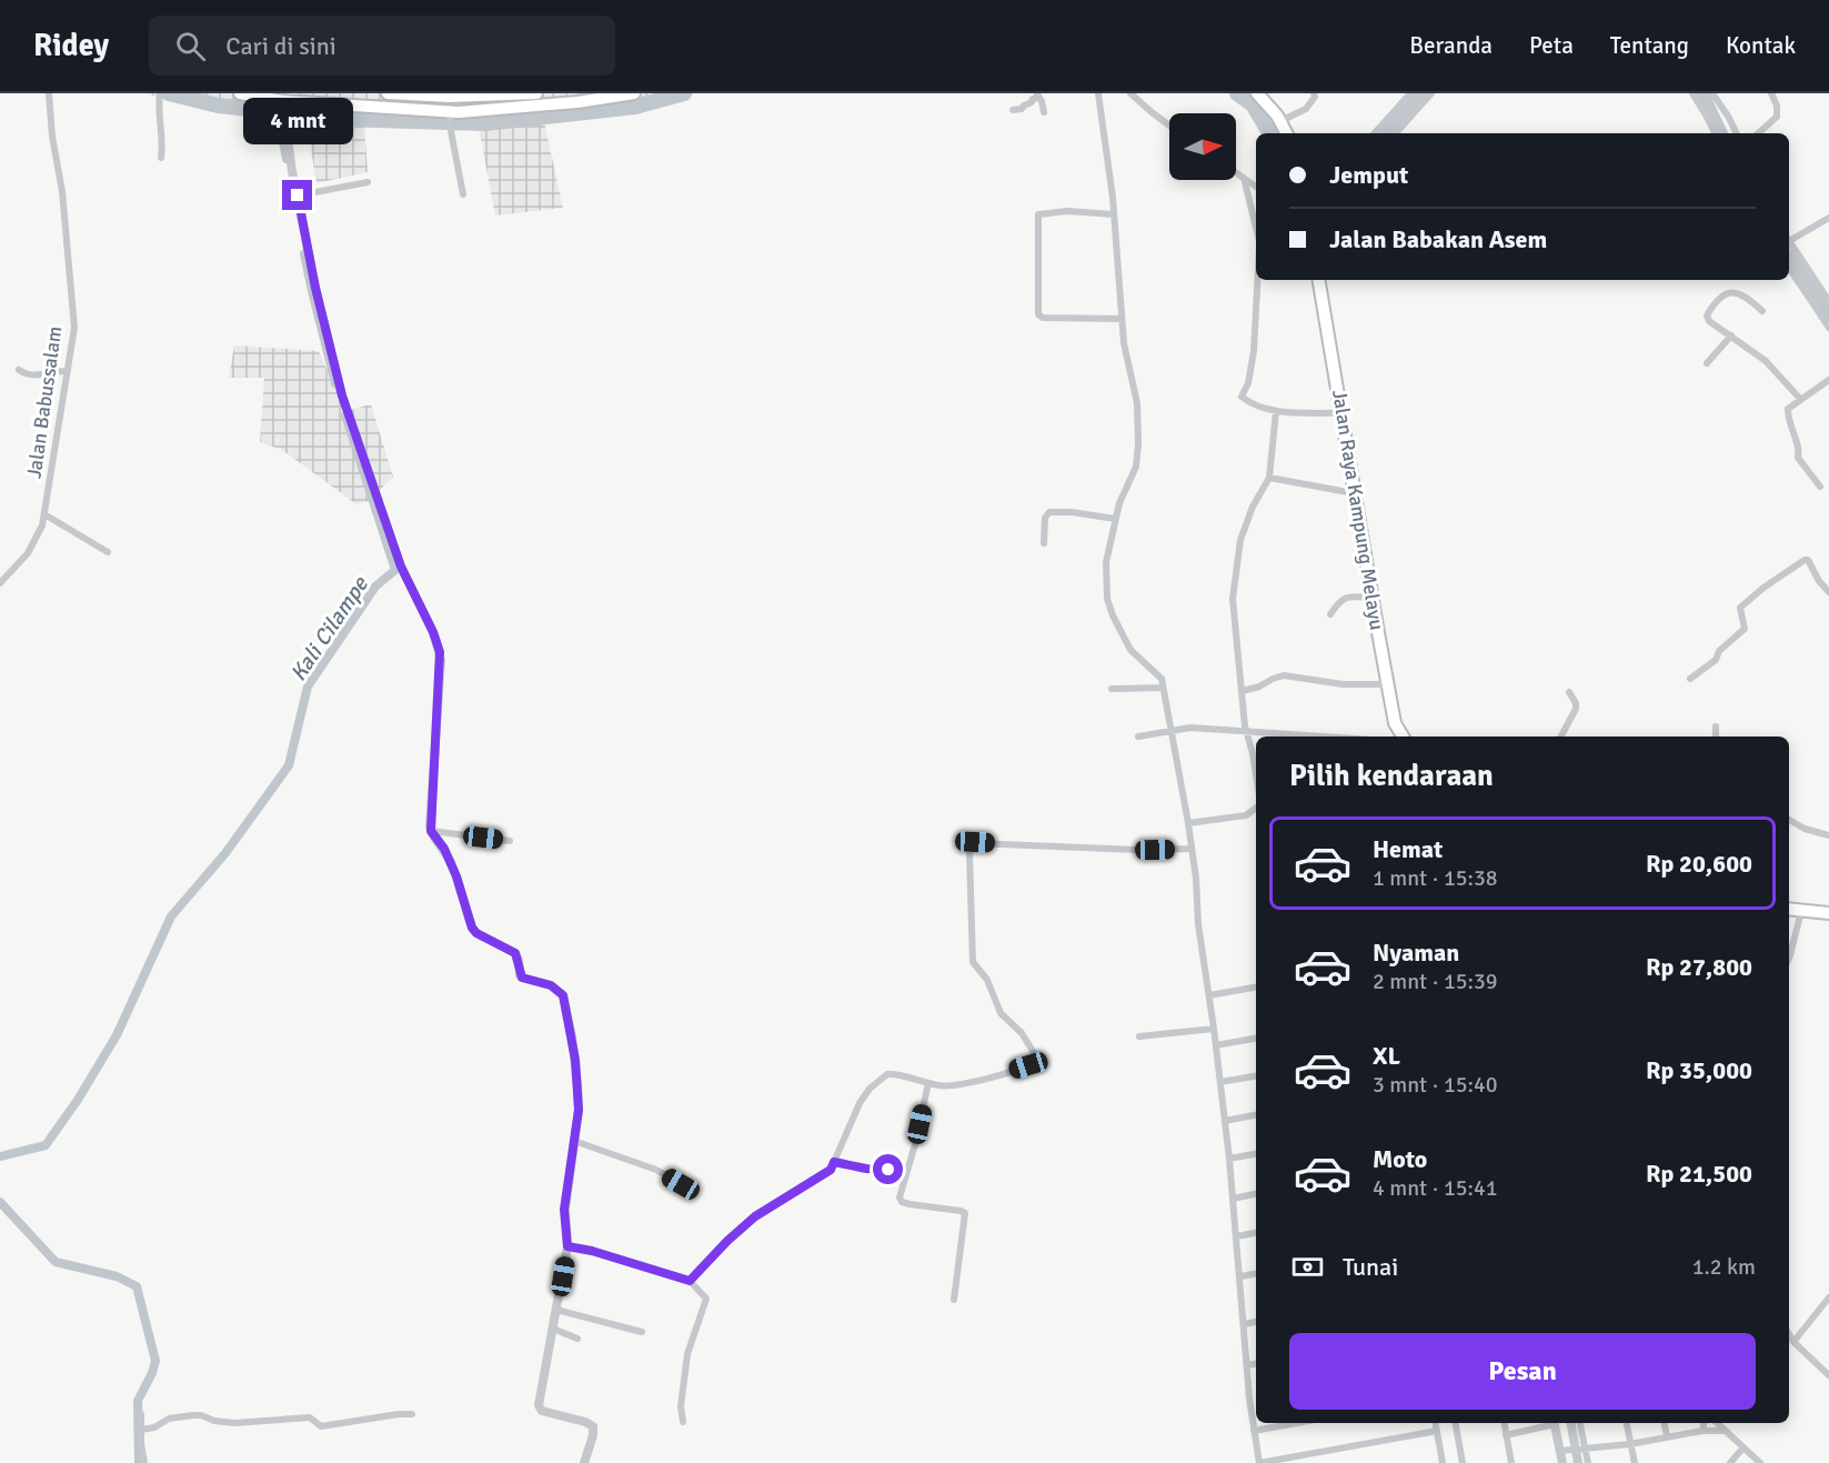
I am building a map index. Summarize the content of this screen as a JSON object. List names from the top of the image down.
{
  "streets": {
    "main road": ["Jalan Raya Kampung Melayu"],
    "street": ["Jalan Babussalam"]
  },
  "water": ["Kali Cilampe"],
  "north": "right",
  "page": {
    "header": "Ridey",
    "search": "Cari di sini",
    "nav": [
      "Beranda",
      "Peta",
      "Tentang",
      "Kontak"
    ],
    "bubble": "4 mnt",
    "banner": ["Jemput", "Jalan Babakan Asem"],
    "heading": "Pilih kendaraan",
    "list": [
      {
        "name": "Hemat",
        "note": "1 mnt · 15:38",
        "value": "Rp 20,600"
      },
      {
        "name": "Nyaman",
        "note": "2 mnt · 15:39",
        "value": "Rp 27,800"
      },
      {
        "name": "XL",
        "note": "3 mnt · 15:40",
        "value": "Rp 35,000"
      },
      {
        "name": "Moto",
        "note": "4 mnt · 15:41",
        "value": "Rp 21,500"
      }
    ],
    "pay": ["Tunai", "1.2 km"],
    "buttons": "Pesan"
  }
}
